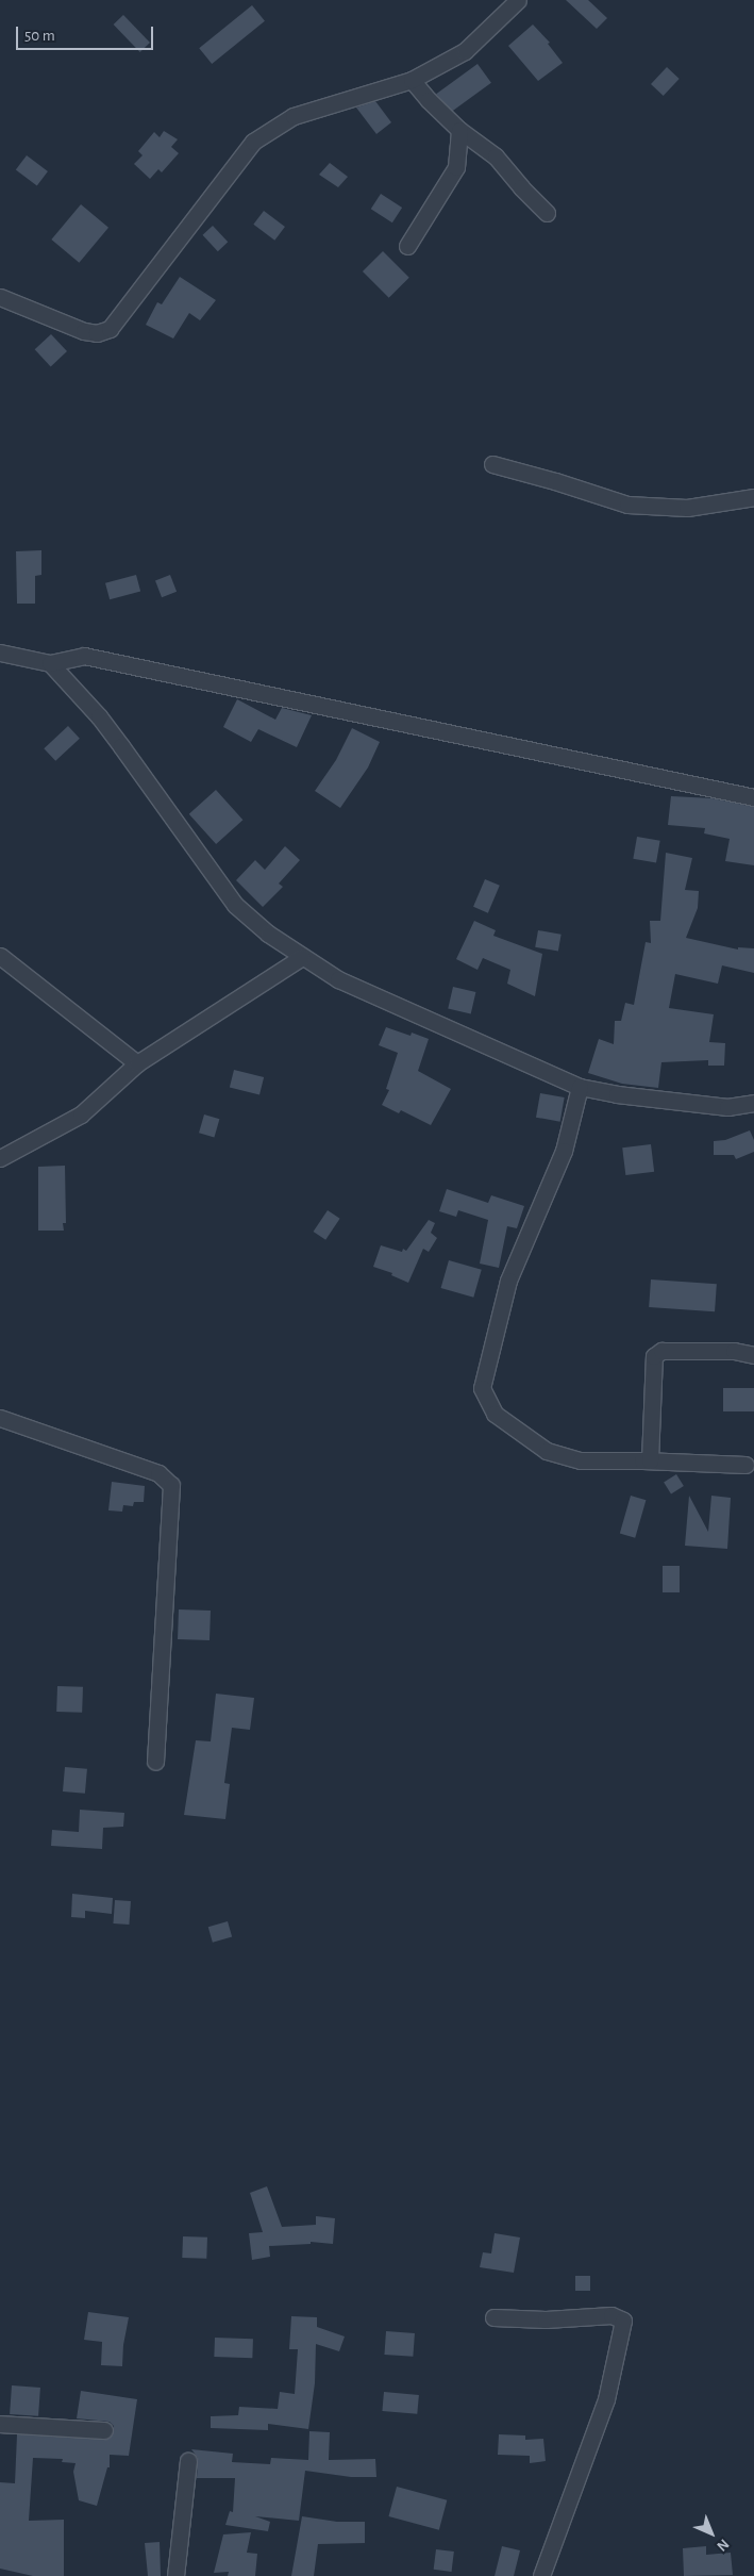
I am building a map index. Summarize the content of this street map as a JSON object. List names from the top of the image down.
{
  "scale_bar": "50 m",
  "north": "bottom right"
}
